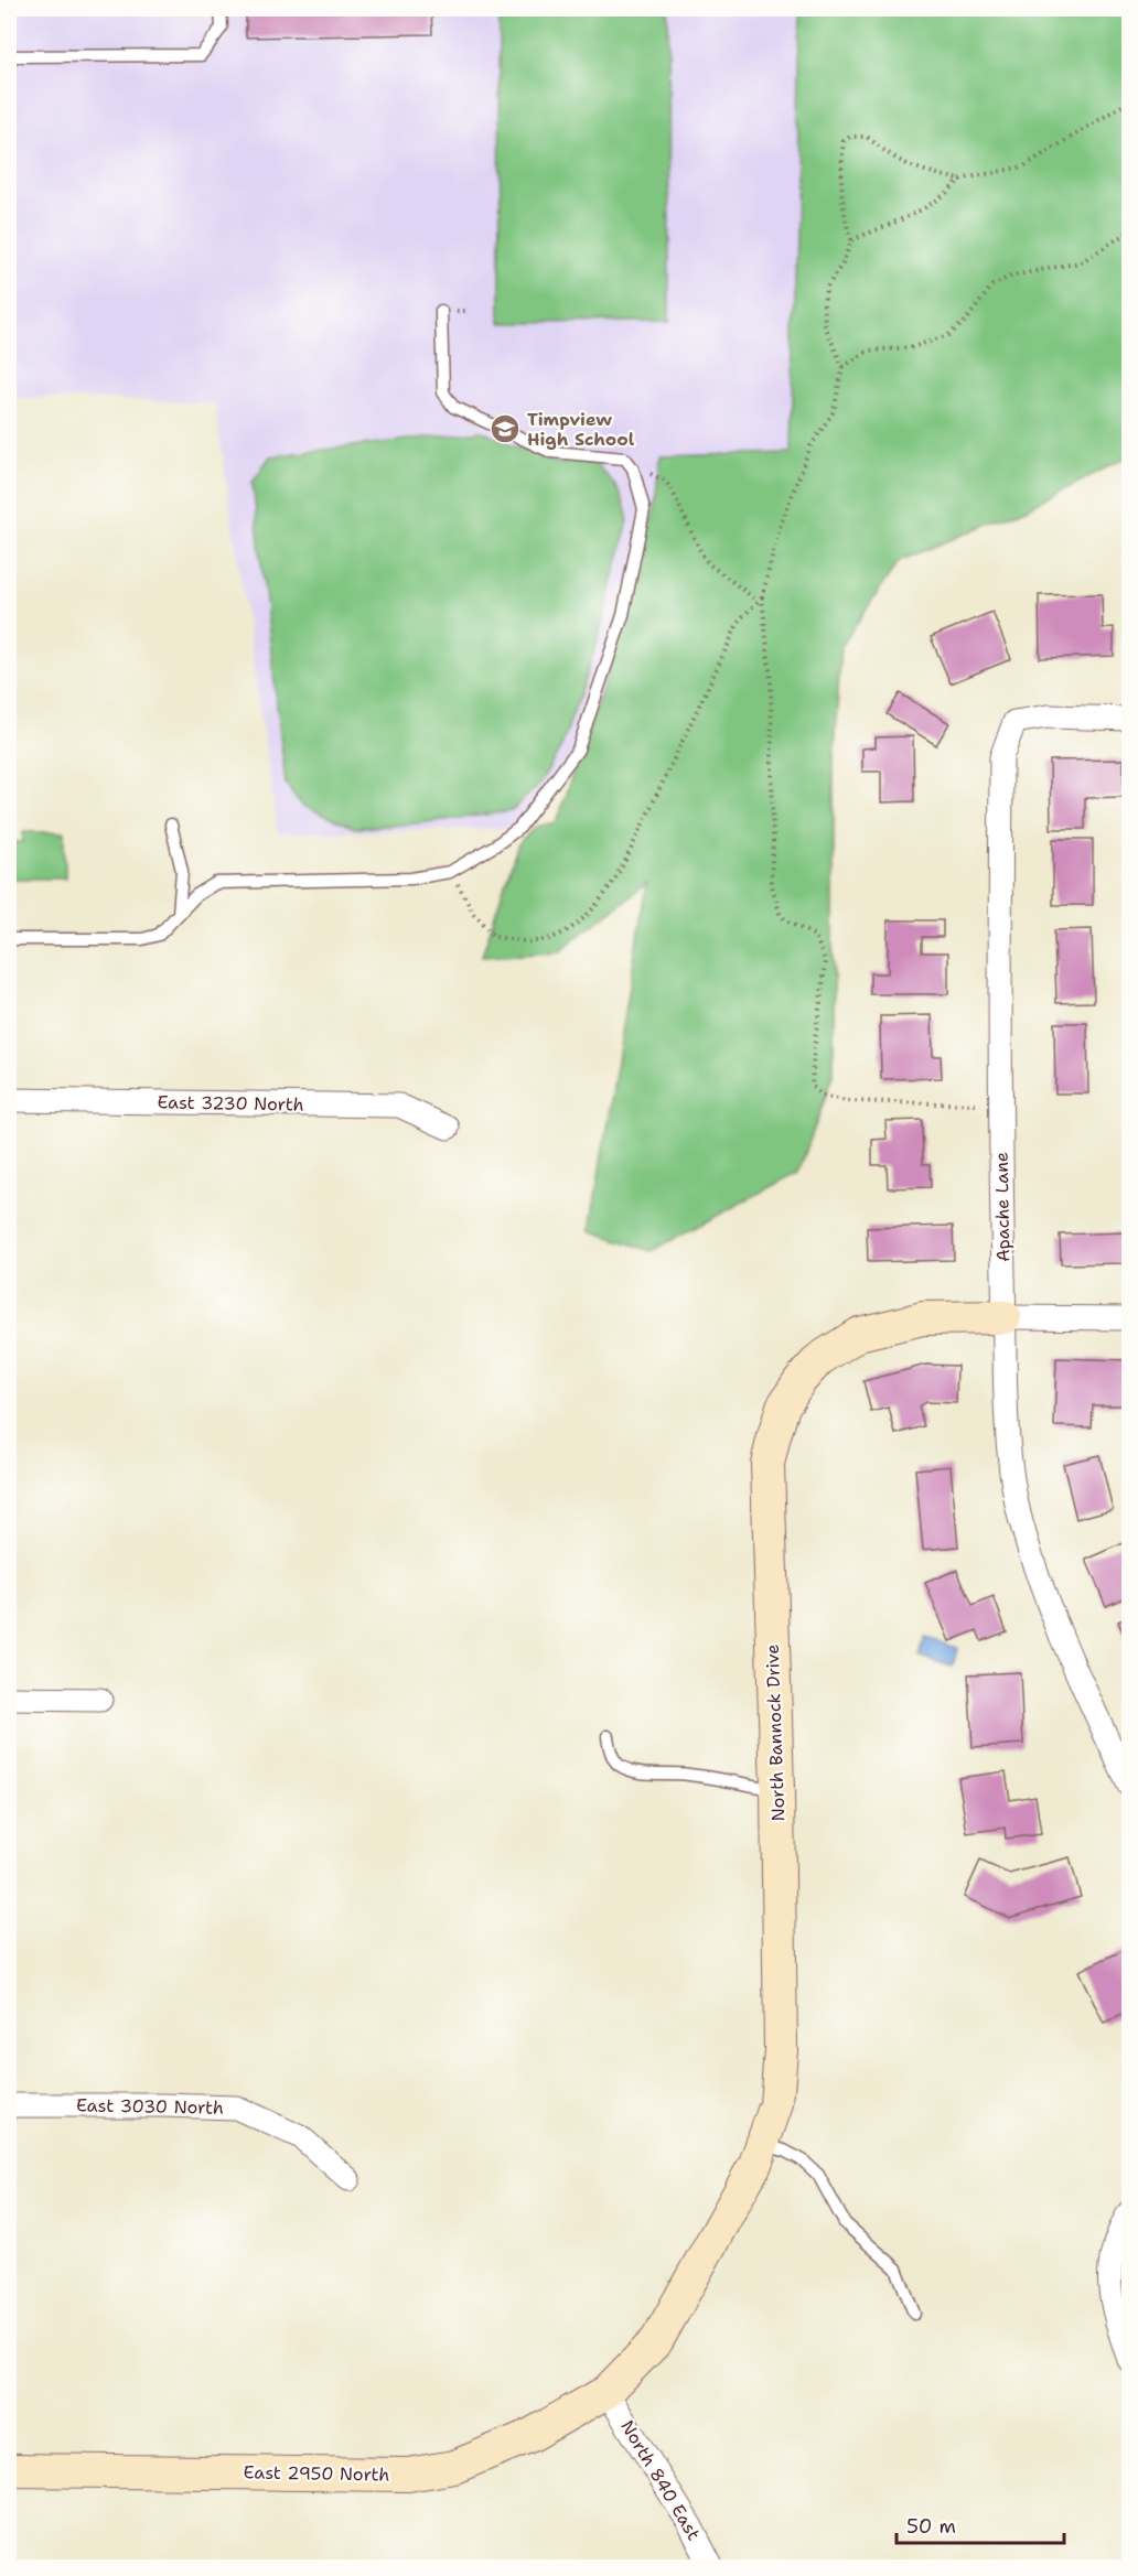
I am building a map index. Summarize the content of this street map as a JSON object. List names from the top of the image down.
{
  "streets": {
    "street": [
      "East 3230 North",
      "Apache Lane",
      "North Bannock Drive",
      "East 3030 North",
      "East 2950 North",
      "North 840 East"
    ]
  },
  "crossings": [
    ["Apache Lane", "North Bannock Drive"],
    ["North Bannock Drive", "East 2950 North"],
    ["North Bannock Drive", "North 840 East"],
    ["East 2950 North", "North 840 East"]
  ],
  "places": {
    "school or university": ["Timpview High School"]
  },
  "scale_bar": "50 m"
}
